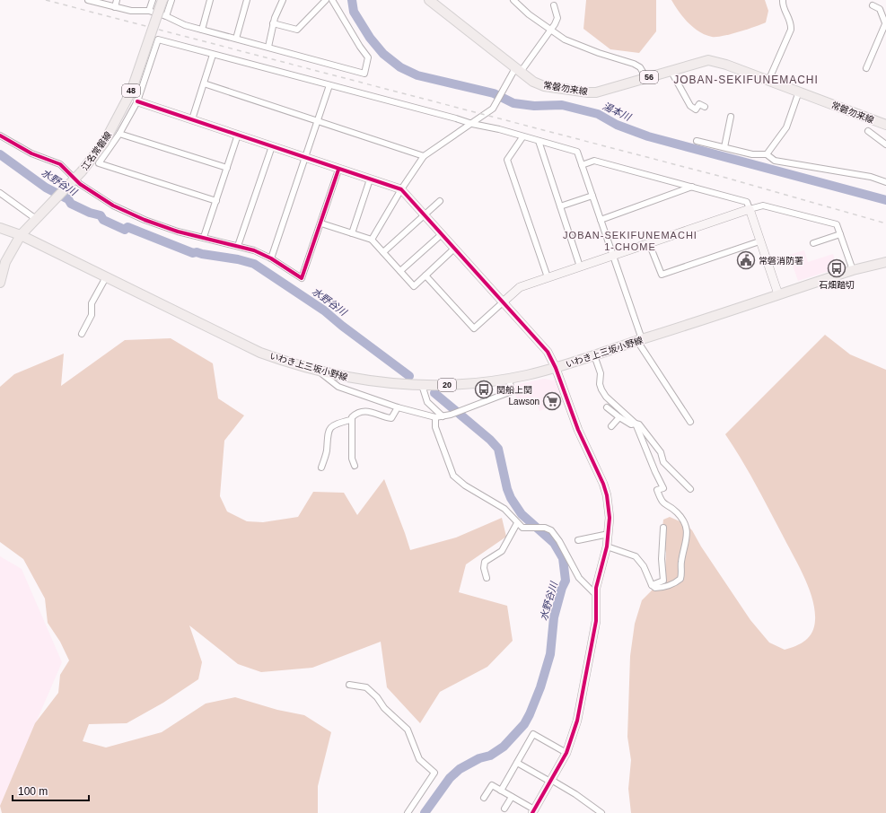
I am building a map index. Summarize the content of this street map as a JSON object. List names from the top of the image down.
{
  "streets": {
    "main road": [
      "56",
      "常磐勿来線",
      "48",
      "江名常磐線",
      "いわき上三坂小野線",
      "20"
    ]
  },
  "crossings": [
    ["江名常磐線", "いわき上三坂小野線"]
  ],
  "districts": ["JOBAN-SEKIFUNEMACHI", "JOBAN-SEKIFUNEMACHI 1-CHOME"],
  "water": ["湯本川", "水野谷川"],
  "places": {
    "public building": ["常磐消防署"],
    "bus stop": ["石畑踏切", "関船上関"],
    "supermarket": ["Lawson"]
  },
  "scale_bar": "100 m"
}
